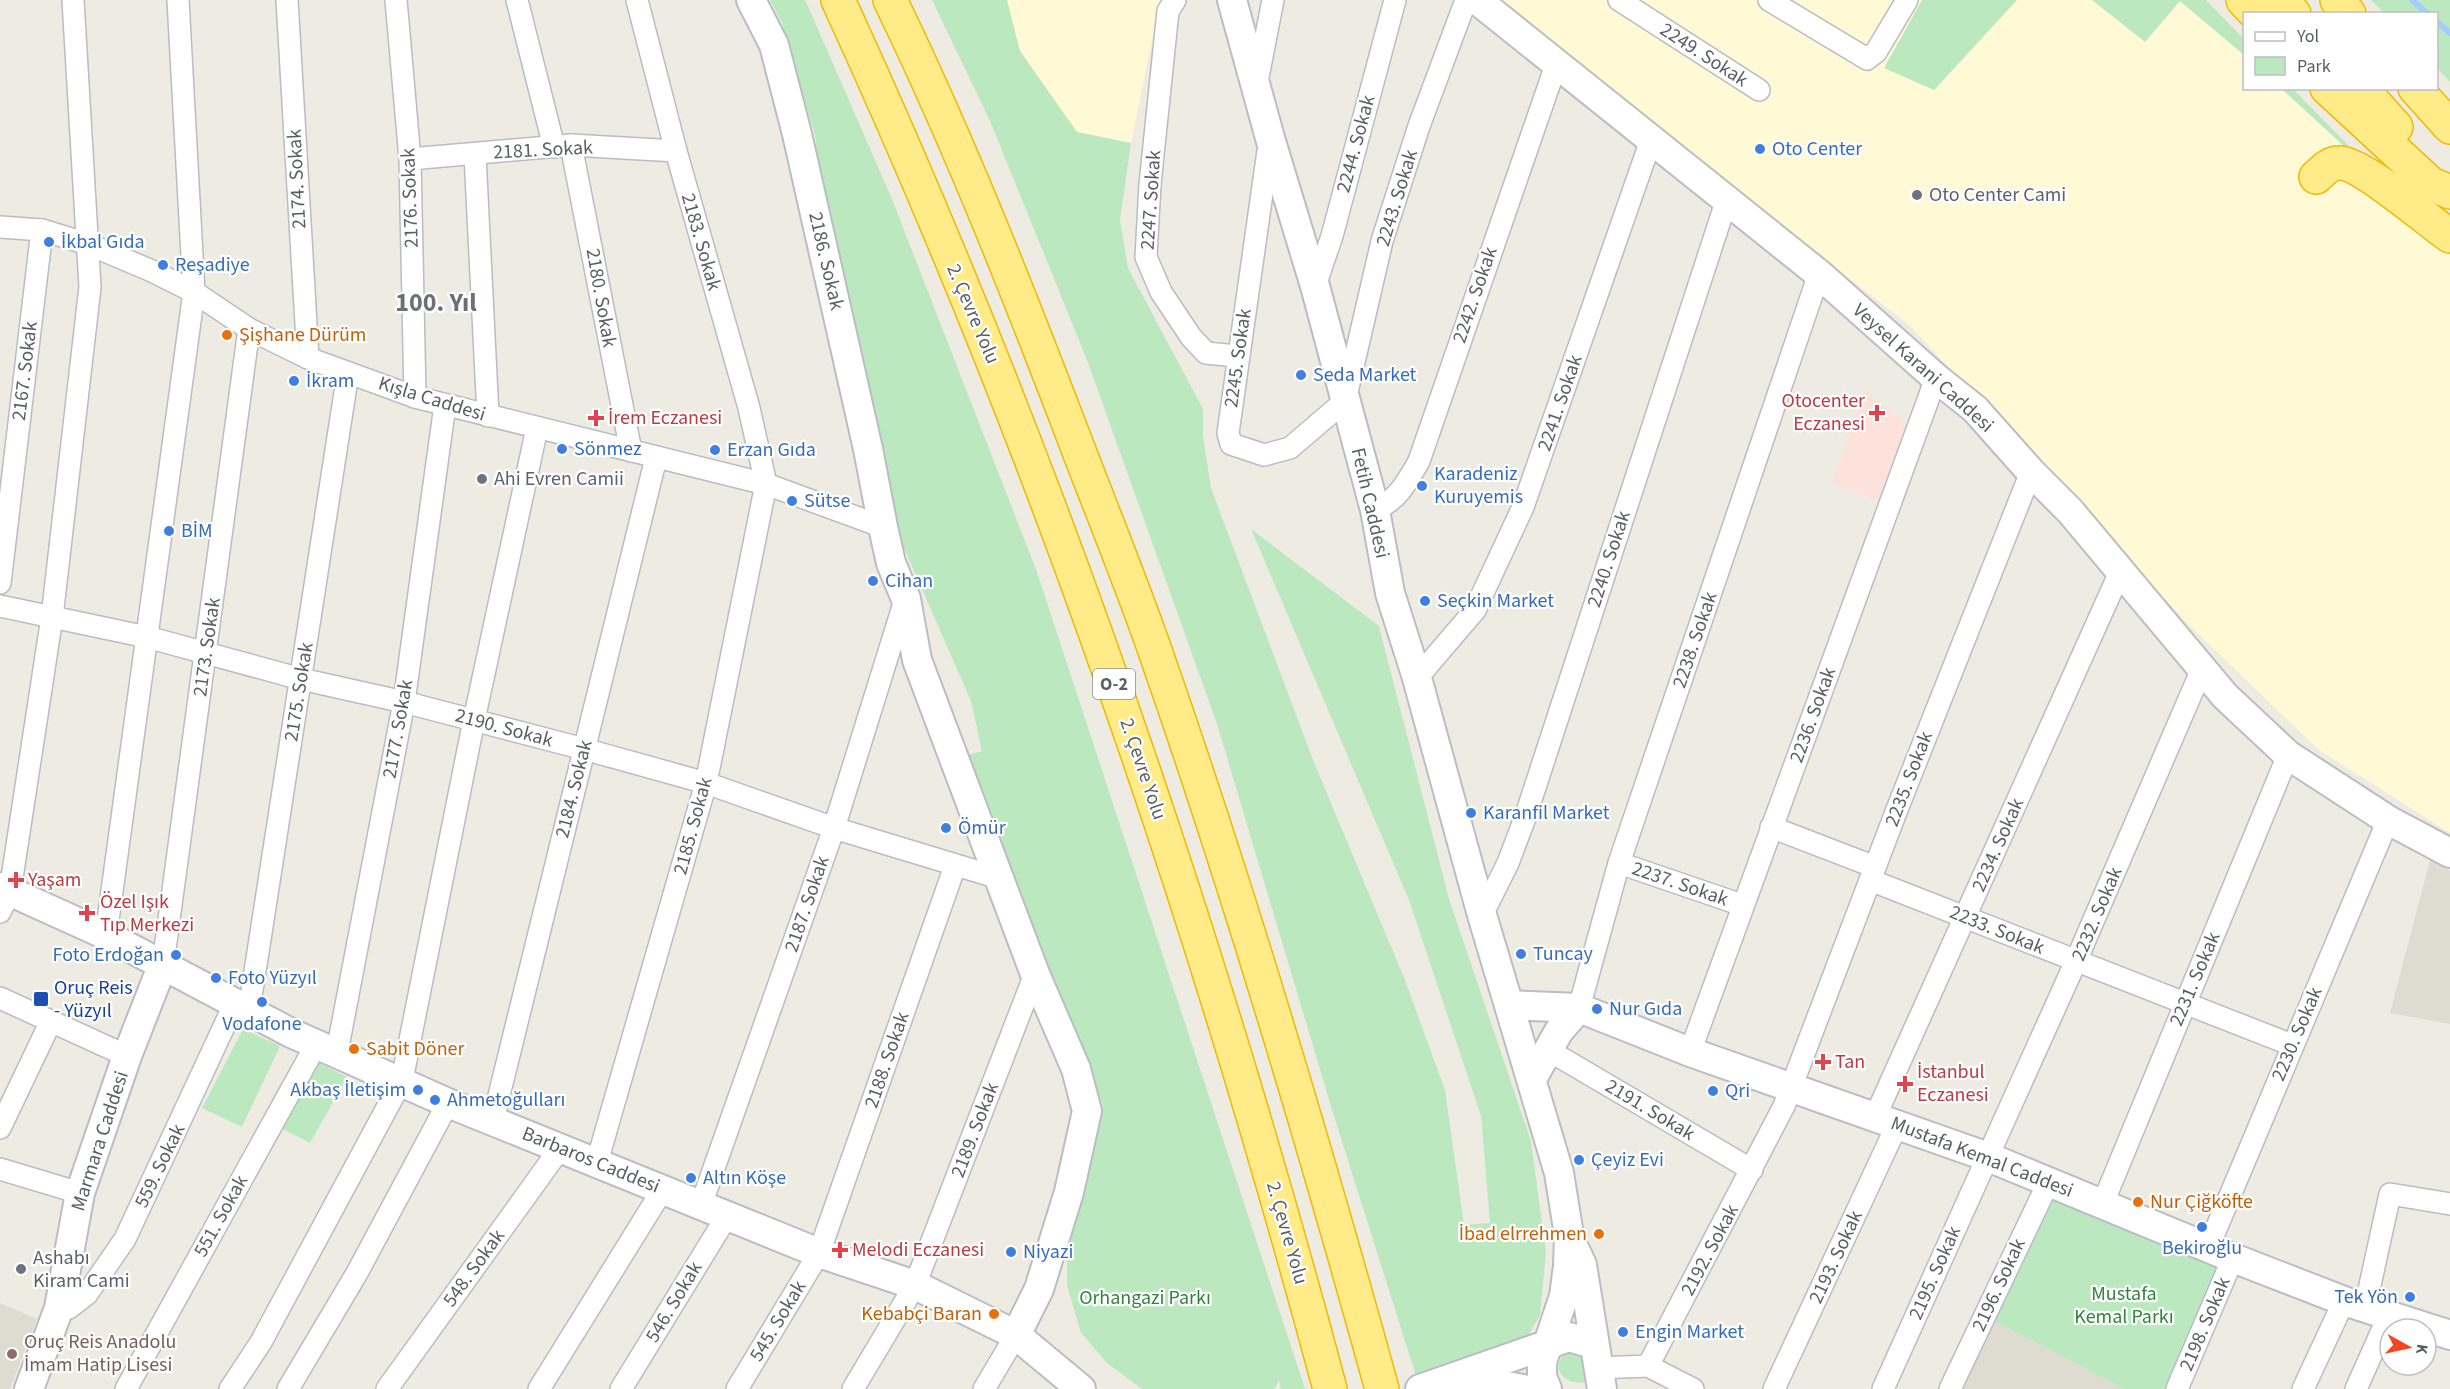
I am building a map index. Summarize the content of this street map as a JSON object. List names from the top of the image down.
{
  "streets": {
    "highway": ["2. Çevre Yolu", "O-2"],
    "main road": [
      "2186. Sokak",
      "Veysel Karani Caddesi",
      "Fetih Caddesi",
      "Marmara Caddesi",
      "Mustafa Kemal Caddesi",
      "Barbaros Caddesi"
    ],
    "street": [
      "2249. Sokak",
      "2244. Sokak",
      "2181. Sokak",
      "2174. Sokak",
      "2176. Sokak",
      "2243. Sokak",
      "2247. Sokak",
      "2183. Sokak",
      "2242. Sokak",
      "2180. Sokak",
      "2245. Sokak",
      "2167. Sokak",
      "Kışla Caddesi",
      "2241. Sokak",
      "2240. Sokak",
      "2238. Sokak",
      "2173. Sokak",
      "2175. Sokak",
      "2236. Sokak",
      "2190. Sokak",
      "2177. Sokak",
      "2235. Sokak",
      "2184. Sokak",
      "2185. Sokak",
      "2234. Sokak",
      "2237. Sokak",
      "2187. Sokak",
      "2232. Sokak",
      "2233. Sokak",
      "2231. Sokak",
      "2230. Sokak",
      "2188. Sokak",
      "2191. Sokak",
      "2189. Sokak",
      "559. Sokak",
      "551. Sokak",
      "2192. Sokak",
      "2193. Sokak",
      "548. Sokak",
      "2195. Sokak",
      "2196. Sokak",
      "546. Sokak",
      "545. Sokak",
      "2198. Sokak"
    ]
  },
  "crossings": [
    ["2244. Sokak", "Fetih Caddesi"],
    ["2181. Sokak", "2176. Sokak"],
    ["2181. Sokak", "2183. Sokak"],
    ["2181. Sokak", "2180. Sokak"],
    ["2174. Sokak", "Kışla Caddesi"],
    ["2176. Sokak", "Kışla Caddesi"],
    ["2243. Sokak", "2245. Sokak"],
    ["2243. Sokak", "Fetih Caddesi"],
    ["2247. Sokak", "2245. Sokak"],
    ["2183. Sokak", "Kışla Caddesi"],
    ["2183. Sokak", "2185. Sokak"],
    ["2186. Sokak", "Kışla Caddesi"],
    ["2186. Sokak", "2190. Sokak"],
    ["2186. Sokak", "2187. Sokak"],
    ["2186. Sokak", "2189. Sokak"],
    ["2186. Sokak", "Barbaros Caddesi"],
    ["2242. Sokak", "Veysel Karani Caddesi"],
    ["2242. Sokak", "Fetih Caddesi"],
    ["2180. Sokak", "Kışla Caddesi"],
    ["2245. Sokak", "Fetih Caddesi"],
    ["Veysel Karani Caddesi", "2241. Sokak"],
    ["Veysel Karani Caddesi", "2240. Sokak"],
    ["Veysel Karani Caddesi", "2238. Sokak"],
    ["Veysel Karani Caddesi", "2236. Sokak"],
    ["Veysel Karani Caddesi", "2235. Sokak"],
    ["Veysel Karani Caddesi", "2234. Sokak"],
    ["Veysel Karani Caddesi", "2232. Sokak"],
    ["Veysel Karani Caddesi", "2231. Sokak"],
    ["Veysel Karani Caddesi", "2230. Sokak"],
    ["2167. Sokak", "Kışla Caddesi"],
    ["Kışla Caddesi", "2173. Sokak"],
    ["Kışla Caddesi", "2175. Sokak"],
    ["Kışla Caddesi", "2177. Sokak"],
    ["Kışla Caddesi", "2184. Sokak"],
    ["Kışla Caddesi", "2185. Sokak"],
    ["2241. Sokak", "Fetih Caddesi"],
    ["Fetih Caddesi", "2240. Sokak"],
    ["Fetih Caddesi", "Mustafa Kemal Caddesi"],
    ["2238. Sokak", "2237. Sokak"],
    ["2238. Sokak", "Mustafa Kemal Caddesi"],
    ["2173. Sokak", "2190. Sokak"],
    ["2173. Sokak", "Marmara Caddesi"],
    ["2173. Sokak", "Barbaros Caddesi"],
    ["2175. Sokak", "2190. Sokak"],
    ["2175. Sokak", "Barbaros Caddesi"],
    ["2175. Sokak", "559. Sokak"],
    ["2236. Sokak", "2237. Sokak"],
    ["2236. Sokak", "2233. Sokak"],
    ["2236. Sokak", "Mustafa Kemal Caddesi"],
    ["2190. Sokak", "2177. Sokak"],
    ["2190. Sokak", "2184. Sokak"],
    ["2190. Sokak", "2185. Sokak"],
    ["2190. Sokak", "2187. Sokak"],
    ["2190. Sokak", "2188. Sokak"],
    ["2177. Sokak", "Barbaros Caddesi"],
    ["2177. Sokak", "551. Sokak"],
    ["2235. Sokak", "2233. Sokak"],
    ["2235. Sokak", "Mustafa Kemal Caddesi"],
    ["2235. Sokak", "2192. Sokak"],
    ["2184. Sokak", "Barbaros Caddesi"],
    ["2185. Sokak", "Barbaros Caddesi"],
    ["2234. Sokak", "2233. Sokak"],
    ["2234. Sokak", "Mustafa Kemal Caddesi"],
    ["2234. Sokak", "2193. Sokak"],
    ["2187. Sokak", "Barbaros Caddesi"],
    ["2232. Sokak", "2233. Sokak"],
    ["2232. Sokak", "Mustafa Kemal Caddesi"],
    ["2232. Sokak", "2195. Sokak"],
    ["2233. Sokak", "2231. Sokak"],
    ["2233. Sokak", "2230. Sokak"],
    ["2231. Sokak", "Mustafa Kemal Caddesi"],
    ["2230. Sokak", "Mustafa Kemal Caddesi"],
    ["2230. Sokak", "2198. Sokak"],
    ["2188. Sokak", "Barbaros Caddesi"],
    ["2188. Sokak", "545. Sokak"],
    ["2191. Sokak", "2192. Sokak"],
    ["2189. Sokak", "Barbaros Caddesi"],
    ["Marmara Caddesi", "Barbaros Caddesi"],
    ["Marmara Caddesi", "559. Sokak"],
    ["Mustafa Kemal Caddesi", "2192. Sokak"],
    ["Mustafa Kemal Caddesi", "2193. Sokak"],
    ["Mustafa Kemal Caddesi", "2195. Sokak"],
    ["Mustafa Kemal Caddesi", "2196. Sokak"],
    ["Mustafa Kemal Caddesi", "2198. Sokak"],
    ["Barbaros Caddesi", "559. Sokak"],
    ["Barbaros Caddesi", "551. Sokak"],
    ["Barbaros Caddesi", "548. Sokak"],
    ["Barbaros Caddesi", "546. Sokak"],
    ["Barbaros Caddesi", "545. Sokak"]
  ],
  "districts": ["100. Yıl"],
  "parks": ["Mustafa Kemal Parkı", "Orhangazi Parkı"],
  "places": {
    "other": [
      "Oto Center",
      "Oto Center Cami",
      "İkbal Gıda",
      "Reşadiye",
      "Şişhane Dürüm",
      "Seda Market",
      "İkram",
      "Sönmez",
      "Erzan Gıda",
      "Ahi Evren Camii",
      "Karadeniz Kuruyemis",
      "Sütse",
      "BİM",
      "Cihan",
      "Seçkin Market",
      "Karanfil Market",
      "Ömür",
      "Tuncay",
      "Foto Erdoğan",
      "Foto Yüzyıl",
      "Vodafone",
      "Nur Gıda",
      "Sabit Döner",
      "Akbaş İletişim",
      "Qri",
      "Ahmetoğulları",
      "Çeyiz Evi",
      "Altın Köşe",
      "Nur Çiğköfte",
      "Bekiroğlu",
      "İbad elrrehmen",
      "Niyazi",
      "Ashabı Kiram Cami",
      "Tek Yön",
      "Kebabçi Baran",
      "Engin Market",
      "Oruç Reis Anadolu İmam Hatip Lisesi"
    ],
    "health": [
      "Otocenter Eczanesi",
      "İrem Eczanesi",
      "Yaşam",
      "Özel Işık Tıp Merkezi",
      "Tan",
      "İstanbul Eczanesi",
      "Melodi Eczanesi"
    ],
    "transit": ["Oruç Reis - Yüzyıl"]
  },
  "legend": ["Yol", "Park"],
  "north": "right"
}
